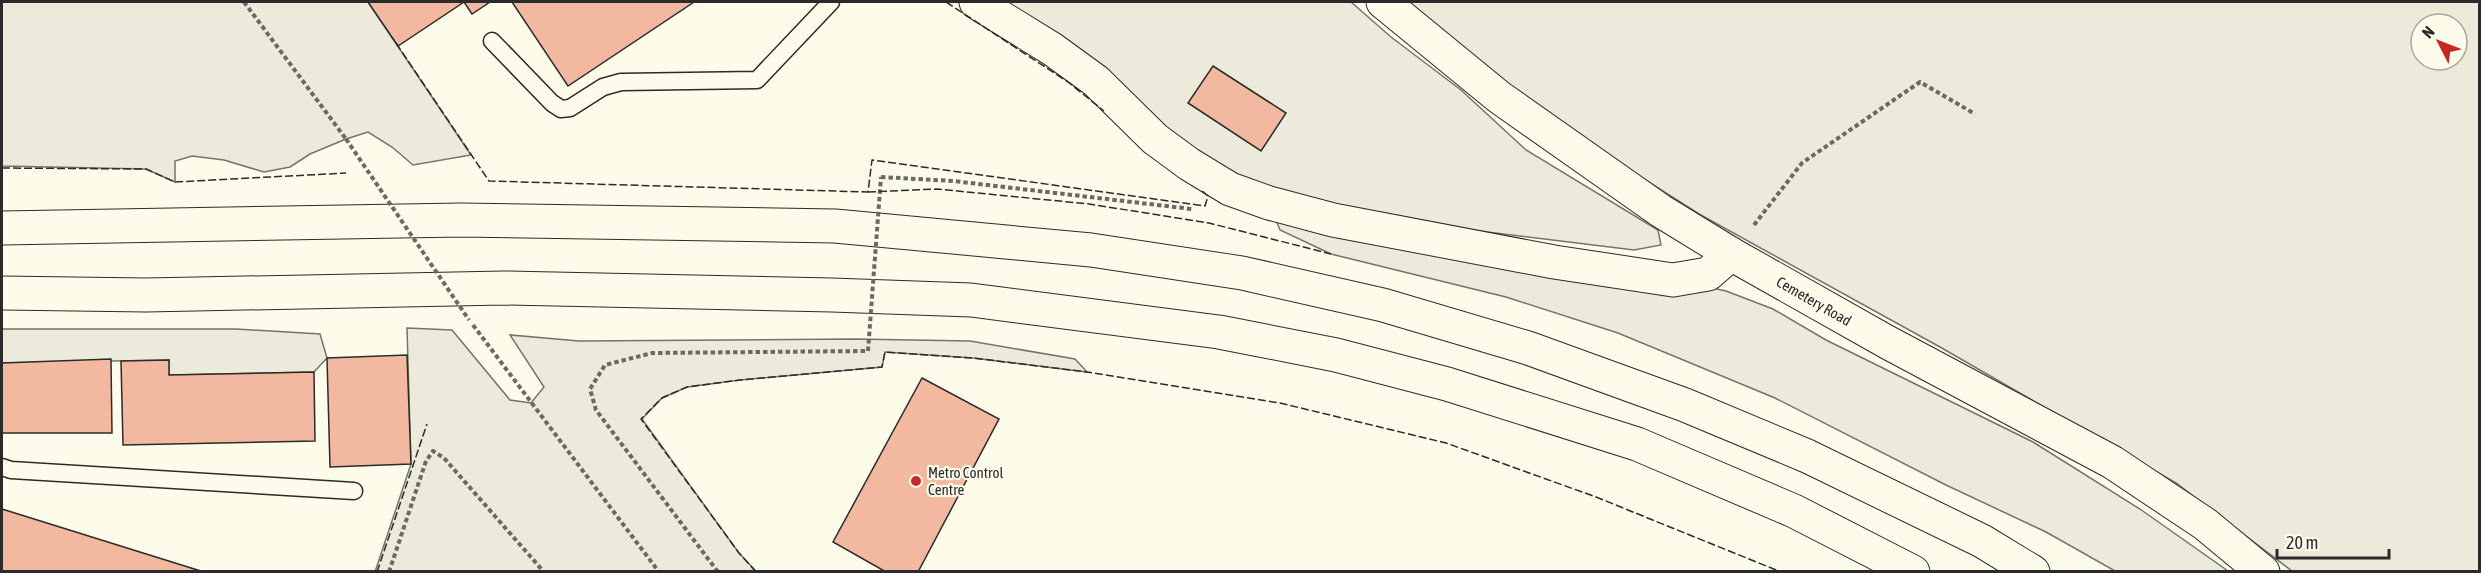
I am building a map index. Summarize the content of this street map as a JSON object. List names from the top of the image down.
{
  "streets": {
    "main road": ["Cemetery Road"]
  },
  "places": ["Metro Control Centre"],
  "scale_bar": "20 m",
  "north": "top left"
}
